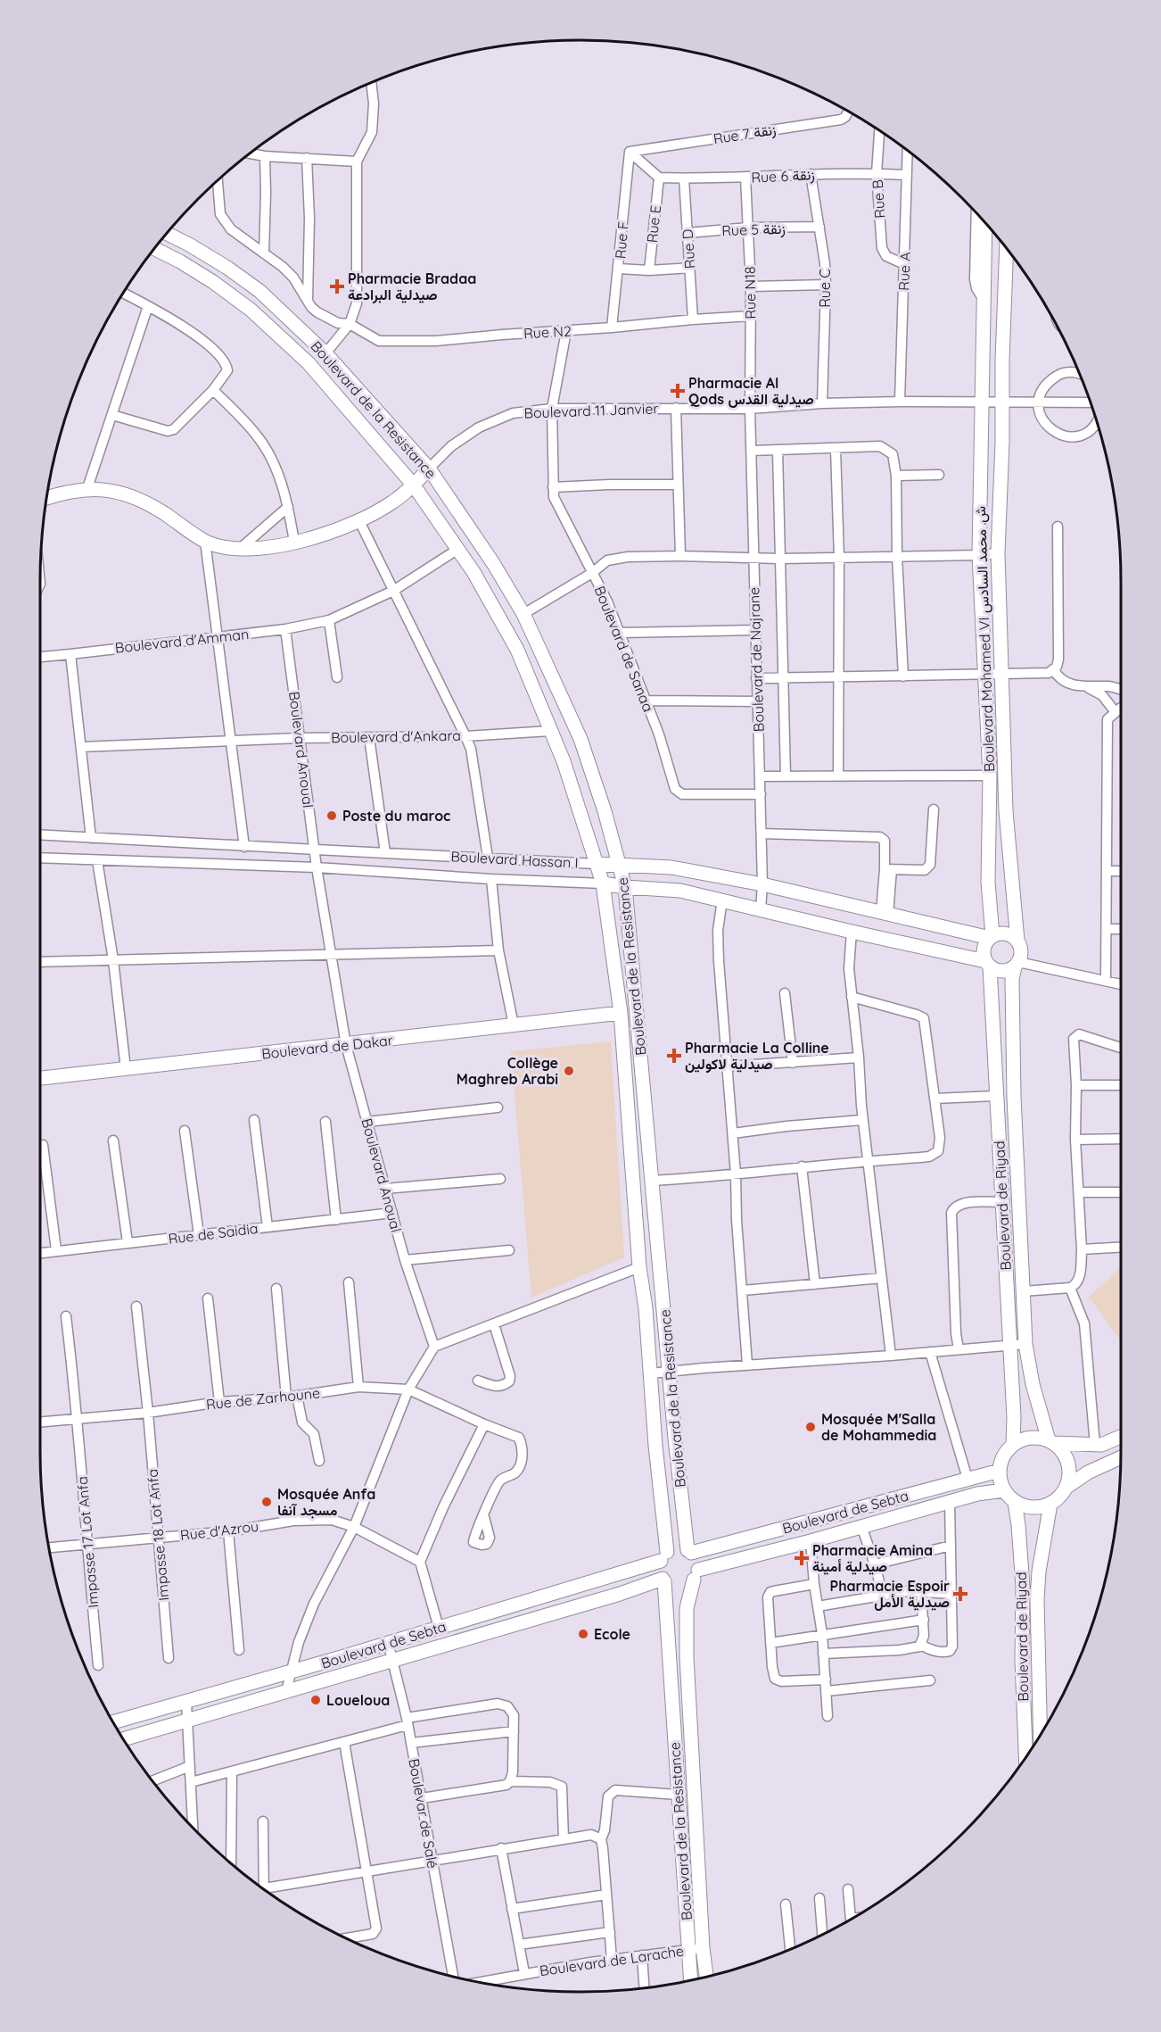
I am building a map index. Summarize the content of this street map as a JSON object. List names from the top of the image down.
{
  "streets": {
    "main road": [
      "Boulevard de la Resistance",
      "Boulevard 11 Janvier",
      "Boulevard Mohamed VI ش. محمد السادس",
      "Boulevard Hassan I",
      "Boulevard de Dakar",
      "Boulevard de Riyad",
      "Boulevard de Sebta"
    ],
    "street": [
      "Rue 7 زنقة",
      "Rue 6 زنقة",
      "Rue B",
      "Rue E",
      "Rue 5 زنقة",
      "Rue F",
      "Rue D",
      "Rue A",
      "Rue C",
      "Rue N18",
      "Rue N2",
      "Boulevard d'Amman",
      "Boulevard de Sanaa",
      "Boulevard de Najrane",
      "Boulevard d'Ankara",
      "Boulevard Anoual",
      "Rue de Saidia",
      "Rue de Zarhoune",
      "Rue d'Azrou",
      "Impasse 18 Lot Anfa",
      "Impasse 17 Lot Anfa",
      "Boulevar de Salé",
      "Boulevard de Larache"
    ]
  },
  "crossings": [
    ["Rue 7 زنقة", "Rue F"],
    ["Rue 6 زنقة", "Rue B"],
    ["Rue 6 زنقة", "Rue E"],
    ["Rue 6 زنقة", "Rue D"],
    ["Rue 6 زنقة", "Rue A"],
    ["Rue 6 زنقة", "Rue C"],
    ["Rue 6 زنقة", "Rue N18"],
    ["Rue B", "Rue A"],
    ["Rue 5 زنقة", "Rue D"],
    ["Rue 5 زنقة", "Rue C"],
    ["Rue 5 زنقة", "Rue N18"],
    ["Rue F", "Rue N2"],
    ["Rue D", "Rue N2"],
    ["Rue A", "Boulevard 11 Janvier"],
    ["Rue C", "Boulevard 11 Janvier"],
    ["Rue N18", "Rue N2"],
    ["Rue N18", "Boulevard 11 Janvier"],
    ["Rue N18", "Boulevard de Najrane"],
    ["Rue N2", "Boulevard de Sanaa"],
    ["Boulevard de la Resistance", "Boulevard 11 Janvier"],
    ["Boulevard de la Resistance", "Boulevard d'Amman"],
    ["Boulevard de la Resistance", "Boulevard d'Ankara"],
    ["Boulevard de la Resistance", "Boulevard Hassan I"],
    ["Boulevard de la Resistance", "Boulevard de Dakar"],
    ["Boulevard de la Resistance", "Boulevard de Sebta"],
    ["Boulevard de la Resistance", "Boulevard de Larache"],
    ["Boulevard 11 Janvier", "Boulevard Mohamed VI ش. محمد السادس"],
    ["Boulevard 11 Janvier", "Boulevard de Sanaa"],
    ["Boulevard 11 Janvier", "Boulevard de Najrane"],
    ["Boulevard Mohamed VI ش. محمد السادس", "Boulevard Hassan I"],
    ["Boulevard Mohamed VI ش. محمد السادس", "Boulevard de Riyad"],
    ["Boulevard d'Amman", "Boulevard Anoual"],
    ["Boulevard de Sanaa", "Boulevard de Najrane"],
    ["Boulevard de Najrane", "Boulevard Hassan I"],
    ["Boulevard d'Ankara", "Boulevard Anoual"],
    ["Boulevard Anoual", "Boulevard Hassan I"],
    ["Boulevard Anoual", "Boulevard de Dakar"],
    ["Boulevard Anoual", "Rue de Saidia"],
    ["Boulevard Hassan I", "Boulevard de Riyad"],
    ["Boulevard de Riyad", "Boulevard de Sebta"],
    ["Rue de Zarhoune", "Impasse 18 Lot Anfa"],
    ["Rue de Zarhoune", "Impasse 17 Lot Anfa"],
    ["Boulevard de Sebta", "Boulevar de Salé"],
    ["Rue d'Azrou", "Impasse 18 Lot Anfa"],
    ["Rue d'Azrou", "Impasse 17 Lot Anfa"]
  ],
  "places": {
    "health": [
      "Pharmacie Bradaa صيدلية البرادعة",
      "Pharmacie Al Qods صيدلية القدس",
      "Pharmacie La Colline صيدلية لاكولين",
      "Pharmacie Amina صيدلية أمينة",
      "Pharmacie Espoir صيدلية الأمل"
    ],
    "other": [
      "Poste du maroc",
      "Collège Maghreb Arabi",
      "Mosquée M'Salla de Mohammedia",
      "Mosquée Anfa مسجد آنفا",
      "Ecole",
      "Loueloua"
    ]
  }
}
